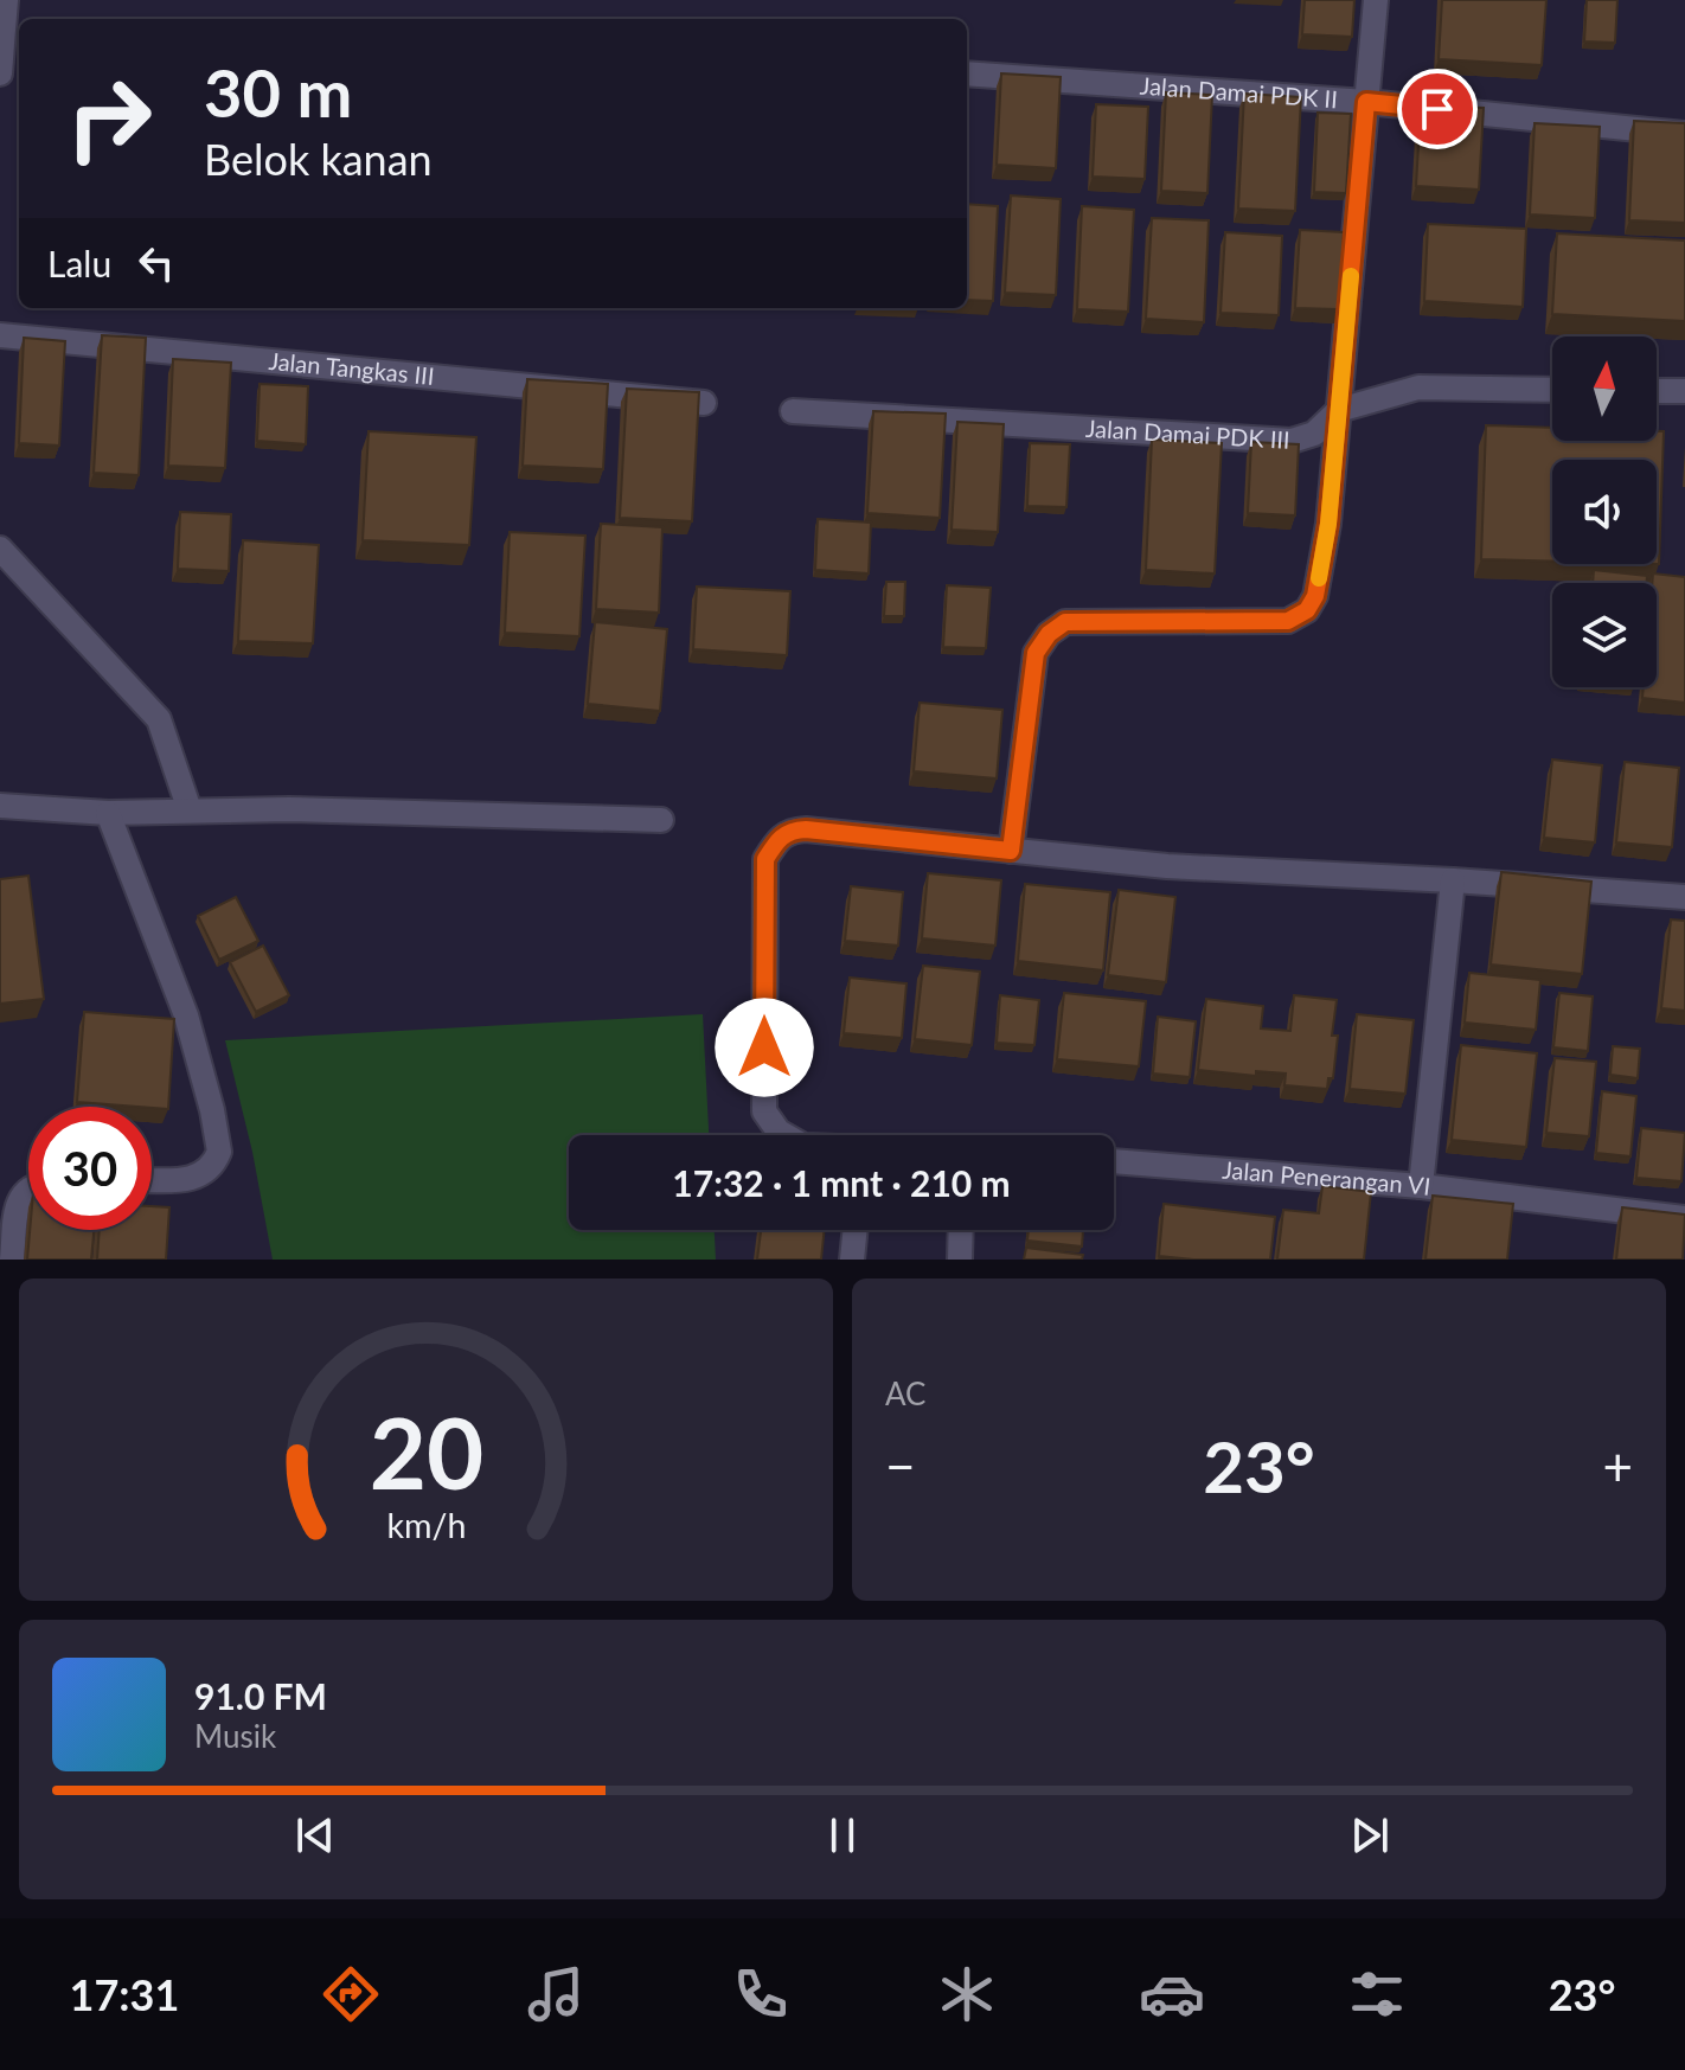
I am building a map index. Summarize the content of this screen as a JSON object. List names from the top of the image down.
{
  "streets": {
    "street": [
      "Jalan Damai PDK II",
      "Jalan Tangkas III",
      "Jalan Damai PDK III",
      "Jalan Penerangan VI"
    ]
  },
  "north": "top",
  "page": {
    "turn": ["30 m", "Belok kanan"],
    "then": "Lalu",
    "limit": "30",
    "trip": "17:32 · 1 mnt · 210 m",
    "tile": "AC",
    "heat": ["−", "23°", "+"],
    "song": ["91.0 FM", "Musik"],
    "tabs": ["17:31", "23°"],
    "gauge": ["20", "km/h"]
  }
}
